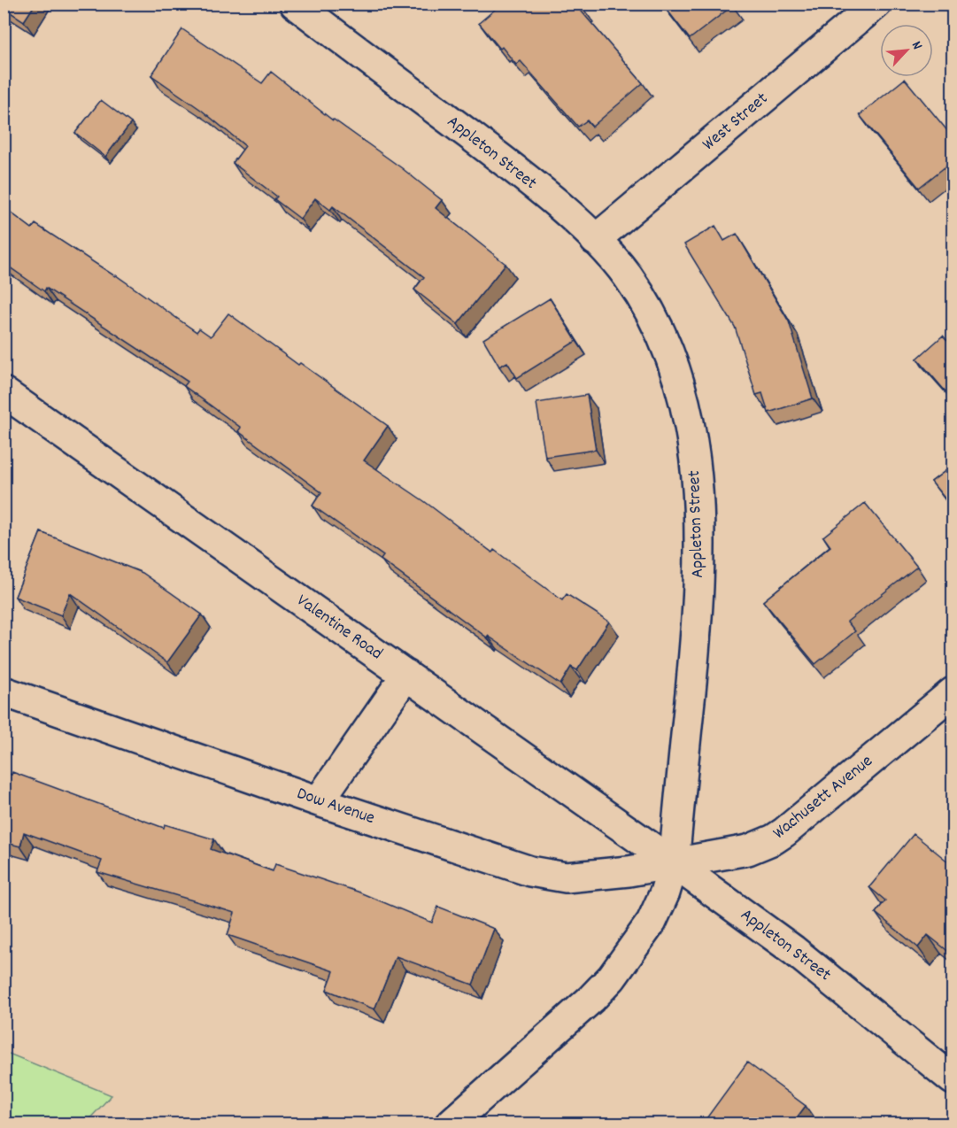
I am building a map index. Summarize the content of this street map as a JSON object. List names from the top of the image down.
{
  "streets": {
    "street": [
      "West Street",
      "Appleton Street",
      "Valentine Road",
      "Wachusett Avenue",
      "Dow Avenue"
    ]
  },
  "crossings": [
    ["West Street", "Appleton Street"],
    ["Appleton Street", "Valentine Road"],
    ["Appleton Street", "Wachusett Avenue"],
    ["Appleton Street", "Dow Avenue"],
    ["Valentine Road", "Wachusett Avenue"],
    ["Valentine Road", "Dow Avenue"],
    ["Wachusett Avenue", "Dow Avenue"]
  ],
  "north": "top right"
}
